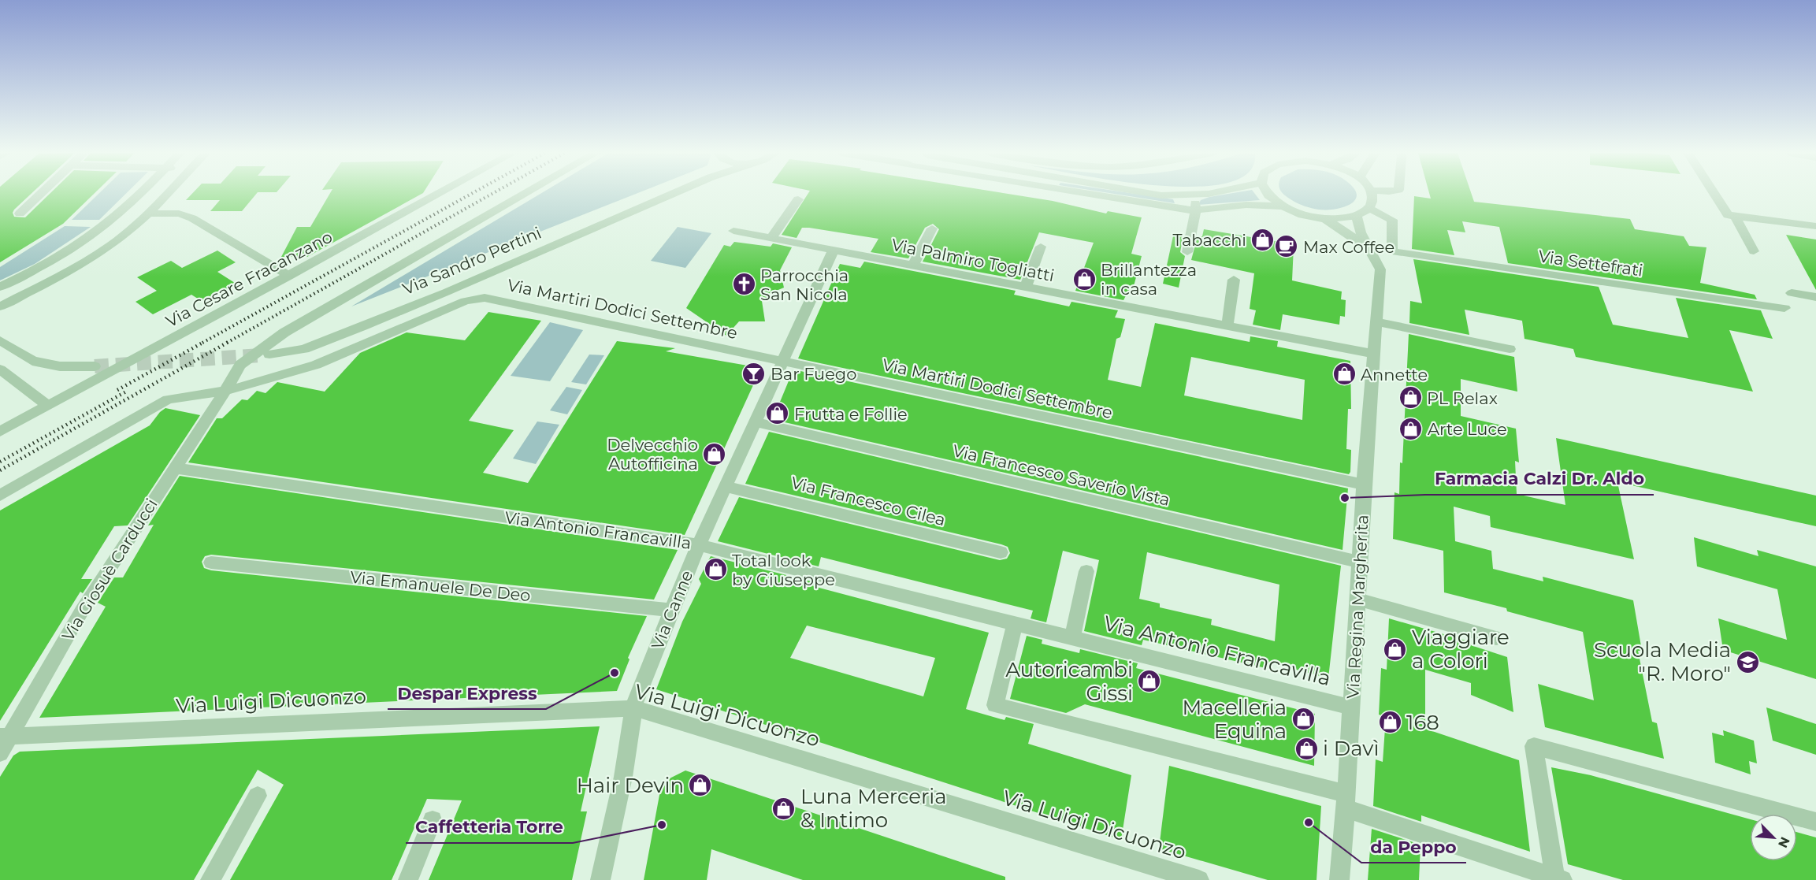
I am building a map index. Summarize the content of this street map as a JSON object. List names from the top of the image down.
{
  "streets": {
    "street": [
      "Via Palmiro Togliatti",
      "Via Sandro Pertini",
      "Via Settefrati",
      "Via Cesare Fracanzano",
      "Via Martiri Dodici Settembre",
      "Via Francesco Saverio Vista",
      "Via Francesco Cilea",
      "Via Antonio Francavilla",
      "Via Giosuè Carducci",
      "Via Emanuele De Deo",
      "Via Regina Margherita",
      "Via Canne",
      "Via Luigi Dicuonzo"
    ]
  },
  "crossings": [
    ["Via Palmiro Togliatti", "Via Regina Margherita"],
    ["Via Palmiro Togliatti", "Via Canne"],
    ["Via Martiri Dodici Settembre", "Via Giosuè Carducci"],
    ["Via Martiri Dodici Settembre", "Via Regina Margherita"],
    ["Via Martiri Dodici Settembre", "Via Canne"],
    ["Via Francesco Saverio Vista", "Via Regina Margherita"],
    ["Via Francesco Saverio Vista", "Via Canne"],
    ["Via Francesco Cilea", "Via Canne"],
    ["Via Antonio Francavilla", "Via Giosuè Carducci"],
    ["Via Antonio Francavilla", "Via Regina Margherita"],
    ["Via Antonio Francavilla", "Via Canne"],
    ["Via Giosuè Carducci", "Via Luigi Dicuonzo"],
    ["Via Emanuele De Deo", "Via Canne"],
    ["Via Canne", "Via Luigi Dicuonzo"]
  ],
  "places": {
    "shop": [
      "Tabacchi",
      "Brillantezza in casa",
      "Annette",
      "PL Relax",
      "Frutta e Follie",
      "Arte Luce",
      "Delvecchio Autofficina",
      "Total look by Giuseppe",
      "Viaggiare a Colori",
      "Autoricambi Gissi",
      "Macelleria Equina",
      "168",
      "i Davì",
      "Hair Devin",
      "Luna Merceria & Intimo"
    ],
    "cafe": ["Max Coffee"],
    "church": ["Parrocchia San Nicola"],
    "bar": ["Bar Fuego"],
    "other": [
      "Farmacia Calzi Dr. Aldo",
      "Despar Express",
      "da Peppo",
      "Caffetteria Torre"
    ],
    "school or university": ["Scuola Media \"R. Moro\""]
  },
  "north": "bottom right"
}
